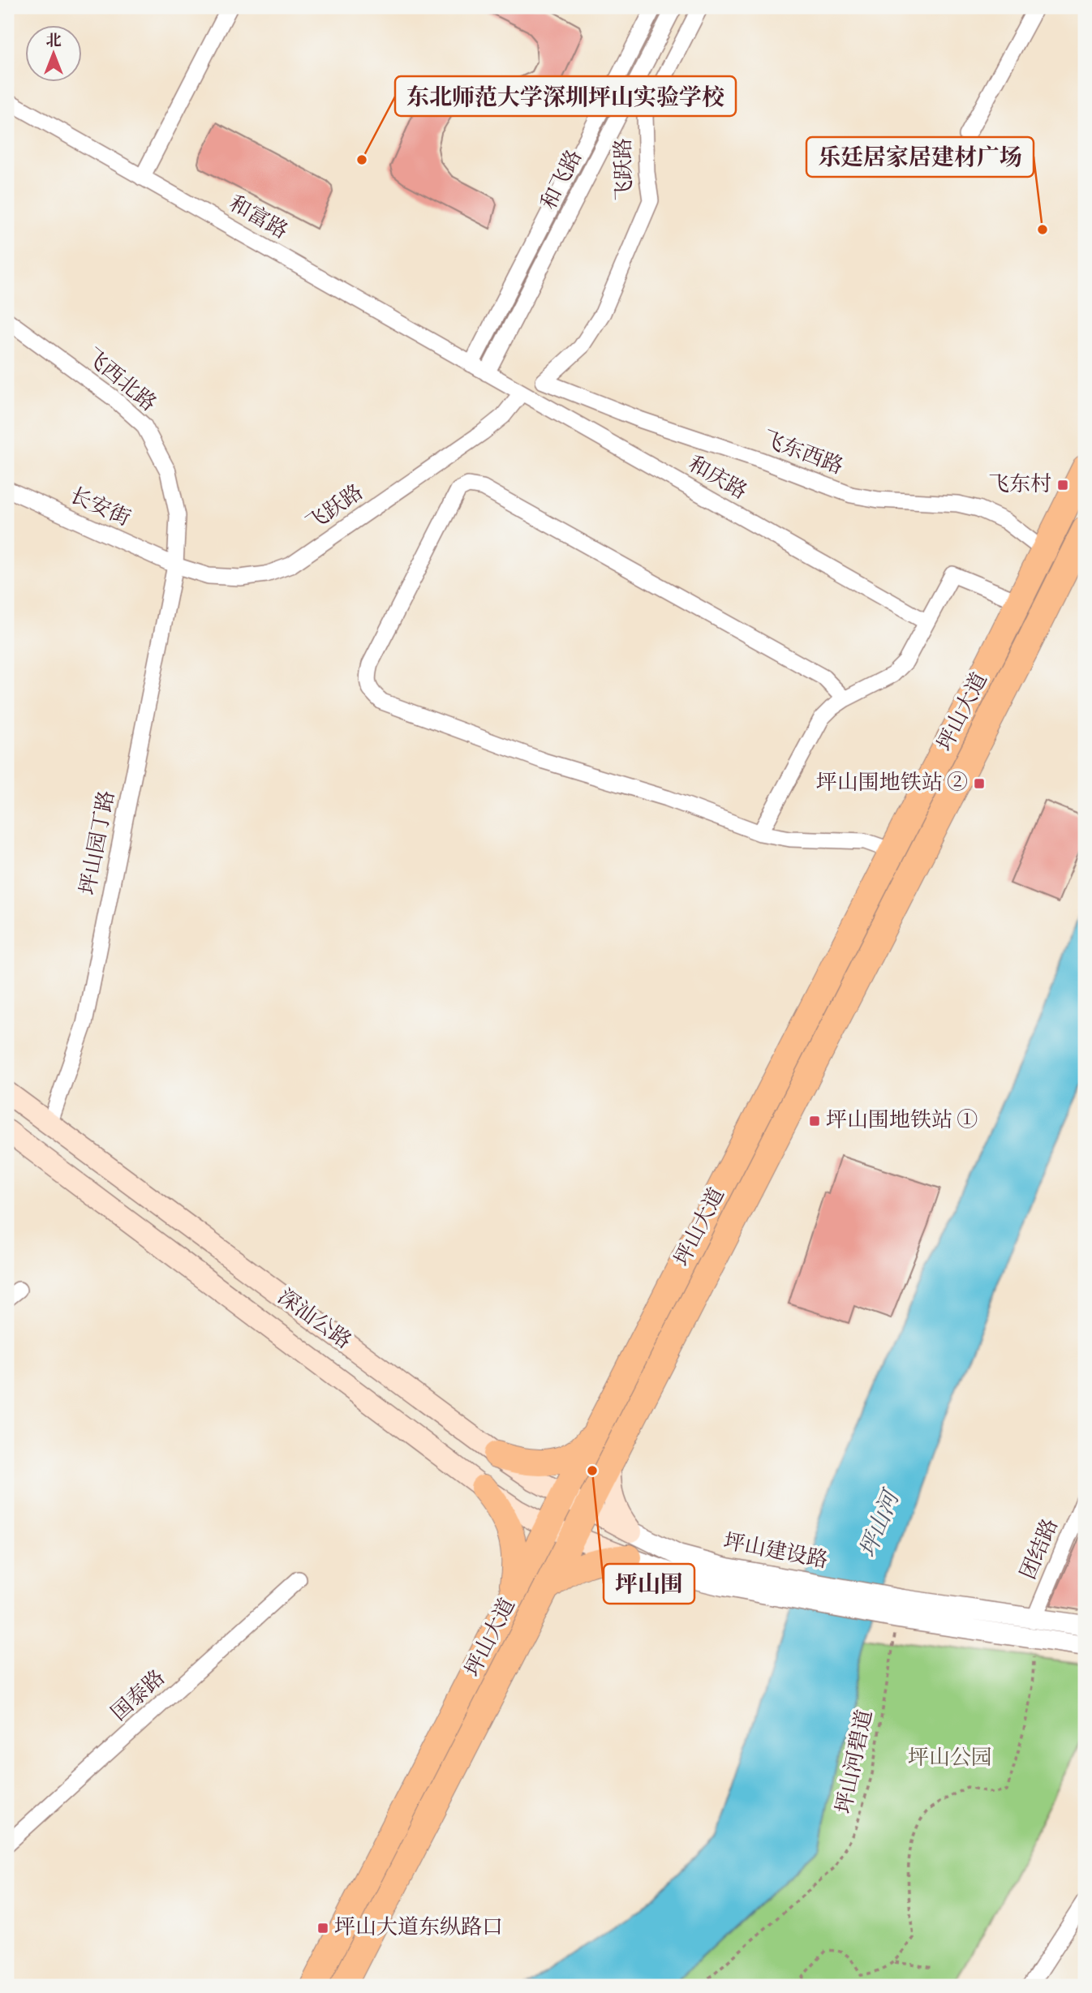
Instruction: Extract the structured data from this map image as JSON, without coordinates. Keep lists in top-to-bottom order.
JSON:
{
  "streets": {
    "highway": ["坪山大道"],
    "main road": ["深汕公路"],
    "street": [
      "飞跃路",
      "和飞路",
      "和富路",
      "飞西北路",
      "飞东西路",
      "和庆路",
      "长安街",
      "坪山园丁路",
      "团结路",
      "坪山建设路",
      "国泰路"
    ],
    "path": ["坪山河碧道"]
  },
  "crossings": [
    ["飞跃路", "飞西北路"],
    ["飞跃路", "飞东西路"],
    ["飞跃路", "和庆路"],
    ["飞跃路", "长安街"],
    ["飞跃路", "坪山园丁路"],
    ["和飞路", "和富路"],
    ["和飞路", "和庆路"],
    ["和富路", "和庆路"],
    ["飞西北路", "长安街"],
    ["飞西北路", "坪山园丁路"],
    ["飞东西路", "坪山大道"],
    ["长安街", "坪山园丁路"],
    ["坪山大道", "深汕公路"],
    ["坪山园丁路", "深汕公路"],
    ["深汕公路", "坪山建设路"],
    ["团结路", "坪山建设路"],
    ["坪山建设路", "坪山河碧道"]
  ],
  "water": ["坪山河"],
  "parks": ["坪山公园"],
  "places": {
    "other": ["东北师范大学深圳坪山实验学校", "乐廷居家居建材广场", "坪山围"],
    "transit": [
      "飞东村",
      "坪山围地铁站 ②",
      "坪山围地铁站 ①",
      "坪山大道东纵路口"
    ]
  },
  "north": "top"
}
